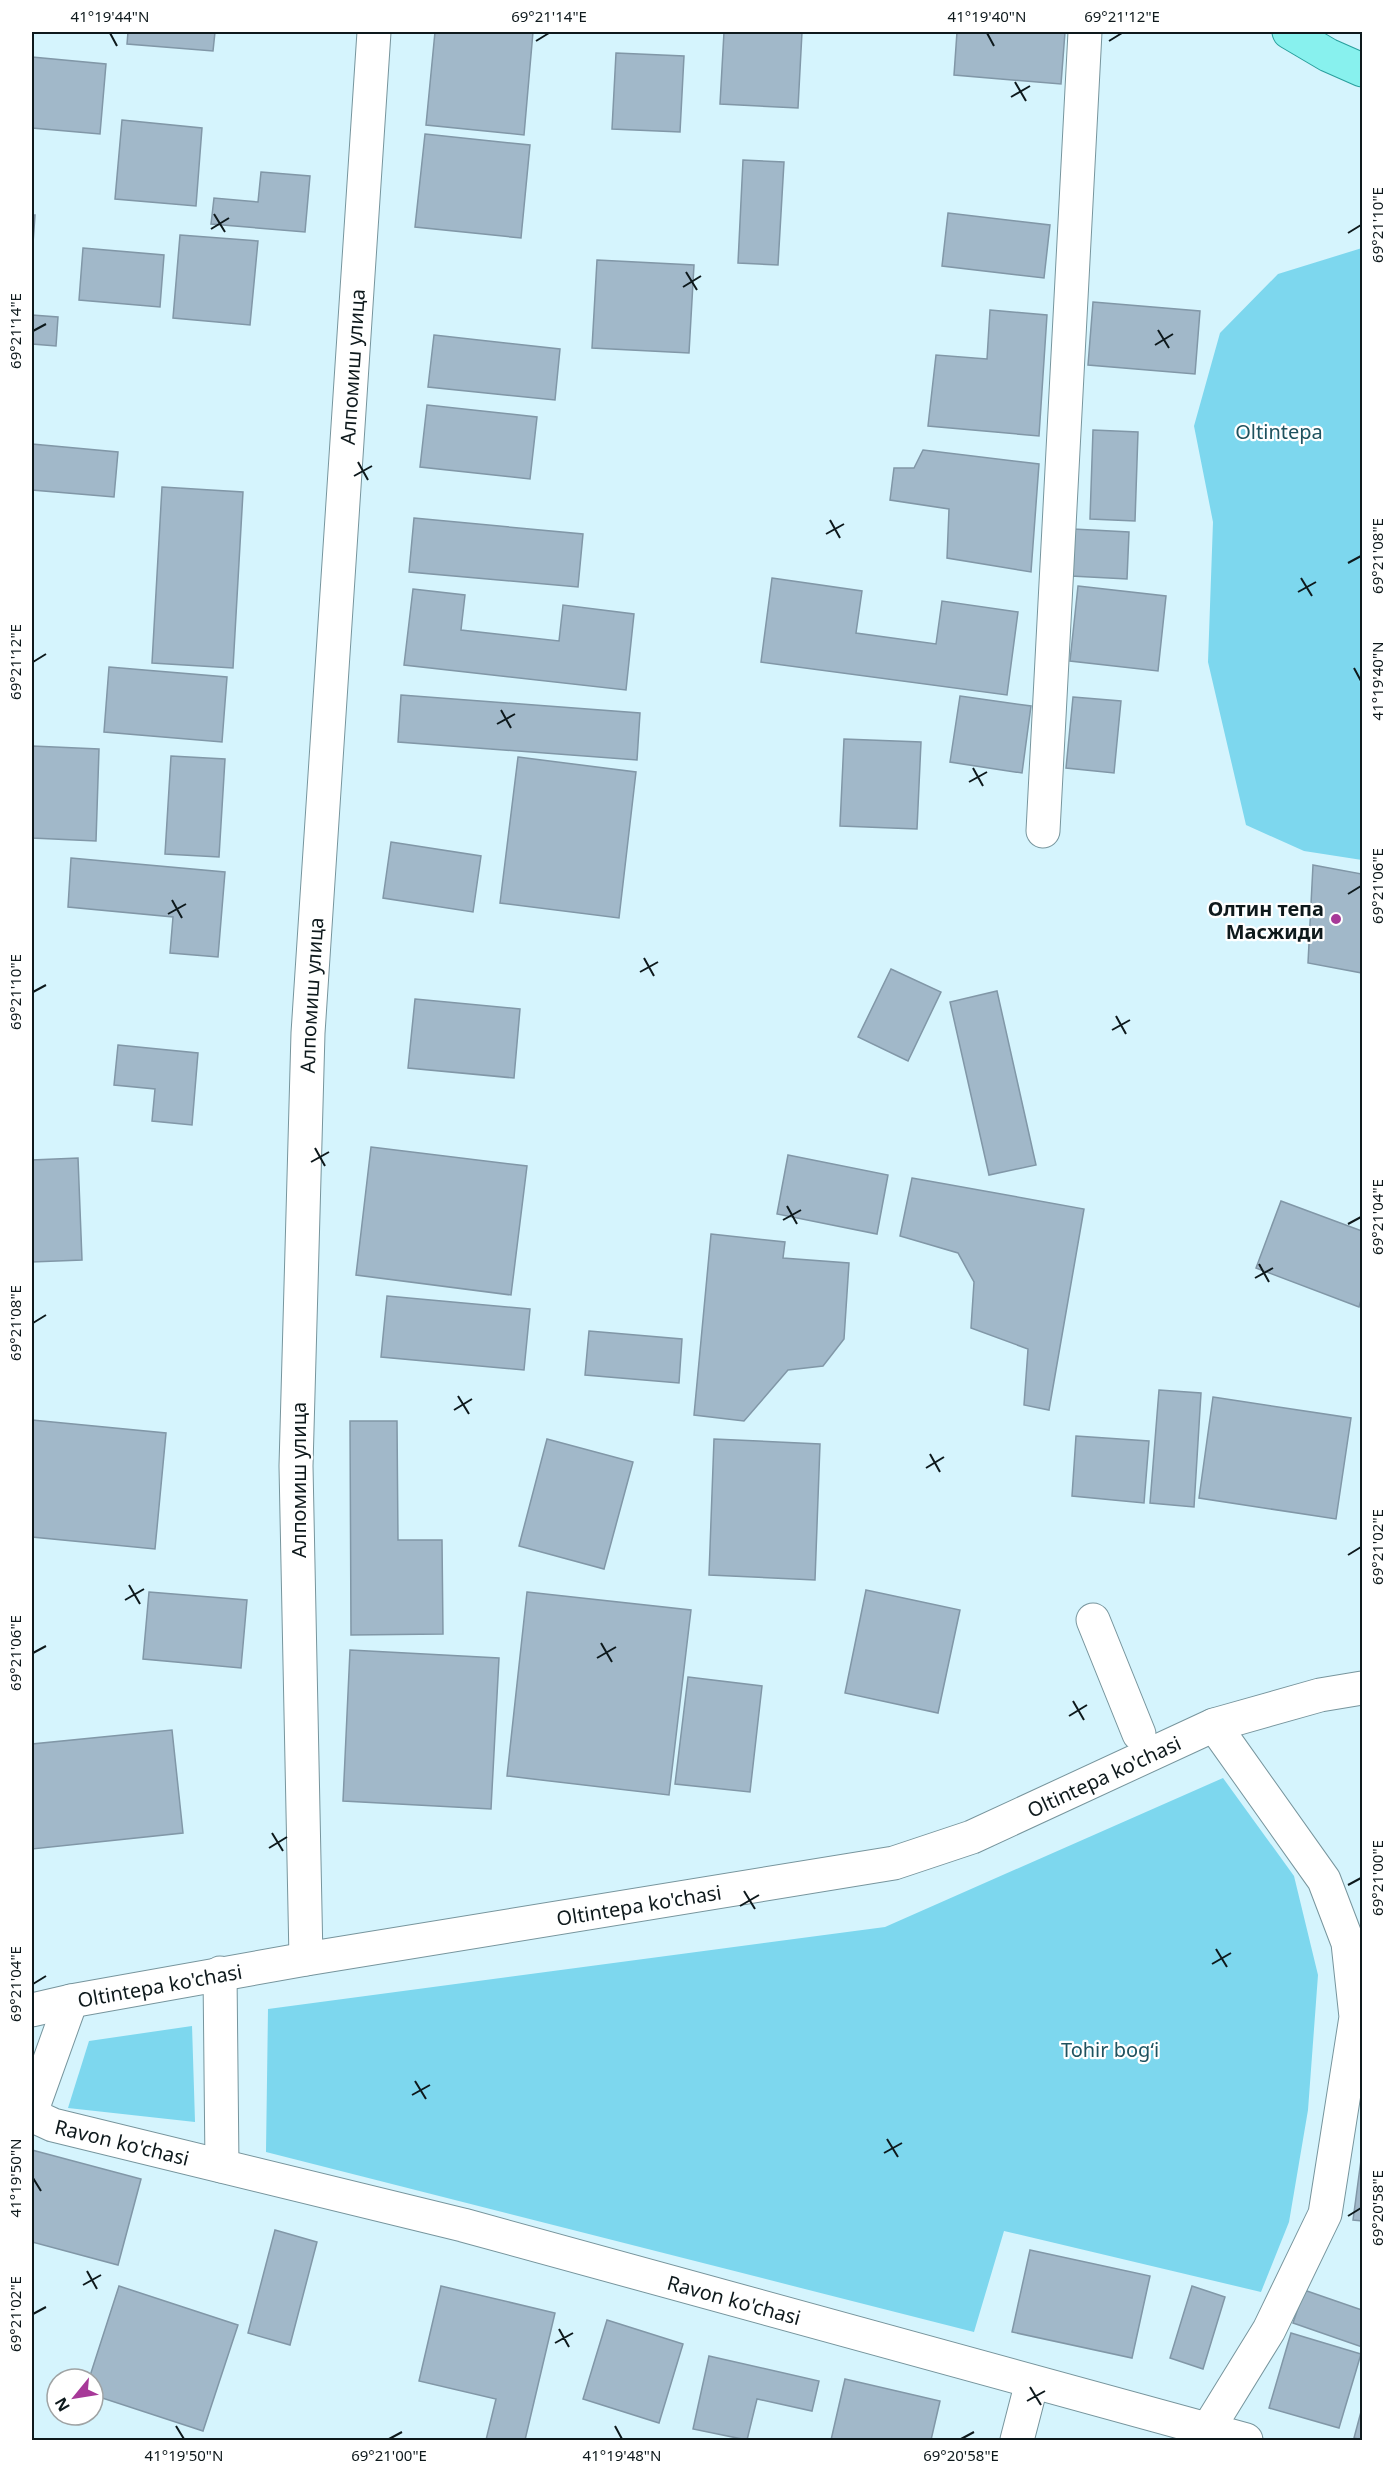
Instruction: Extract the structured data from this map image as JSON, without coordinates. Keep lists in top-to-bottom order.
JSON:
{
  "streets": {
    "street": ["Алпомиш улица", "Oltintepa ko'chasi", "Ravon ko'chasi"]
  },
  "crossings": [
    ["Алпомиш улица", "Oltintepa ko'chasi"],
    ["Oltintepa ko'chasi", "Ravon ko'chasi"]
  ],
  "parks": ["Oltintepa", "Tohir bog‘i"],
  "places": ["Олтин тепа Масжиди"],
  "north": "bottom left",
  "coordinates": [
    "41°19'44\"N",
    "69°21'14\"E",
    "41°19'40\"N",
    "69°21'12\"E",
    "69°21'10\"E",
    "69°21'08\"E",
    "69°21'06\"E",
    "69°21'04\"E",
    "69°21'02\"E",
    "69°21'00\"E",
    "41°19'50\"N",
    "69°20'58\"E",
    "41°19'48\"N"
  ]
}
